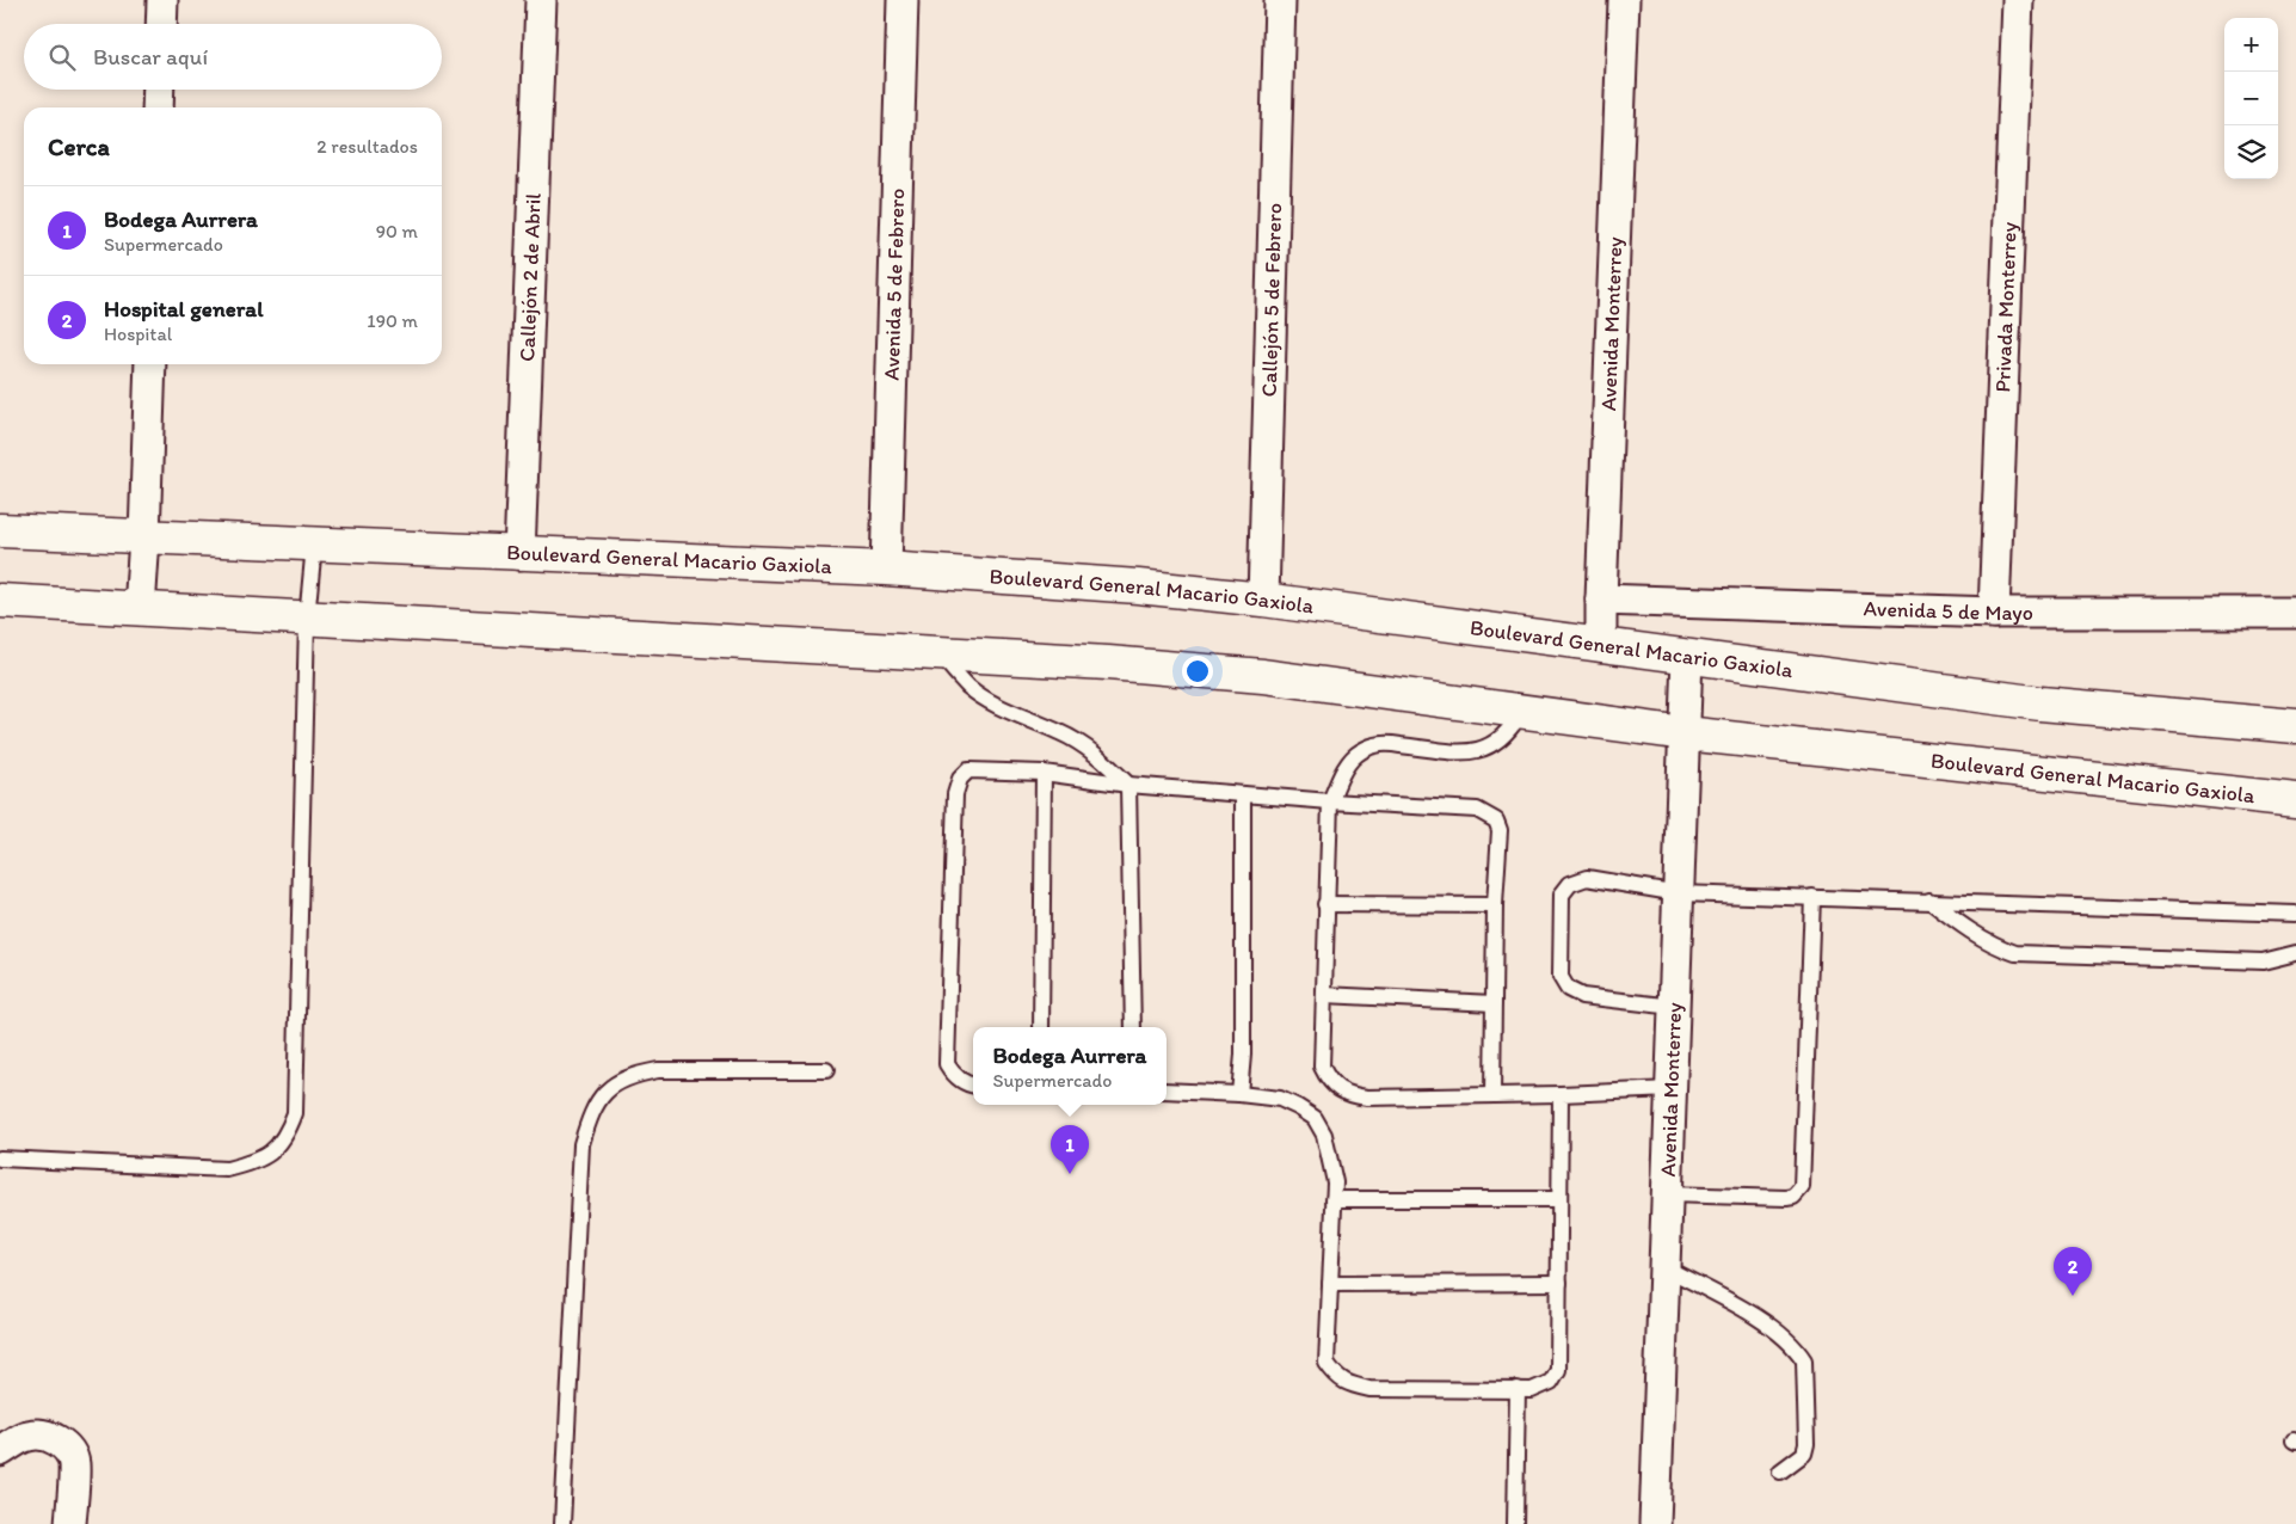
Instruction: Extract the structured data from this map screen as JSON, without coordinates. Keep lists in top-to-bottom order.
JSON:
{
  "streets": {
    "main road": ["Boulevard General Macario Gaxiola"],
    "street": [
      "Callejón 2 de Abril",
      "Avenida 5 de Febrero",
      "Callejón 5 de Febrero",
      "Privada Monterrey",
      "Avenida Monterrey",
      "Avenida 5 de Mayo"
    ]
  },
  "crossings": [
    ["Callejón 2 de Abril", "Boulevard General Macario Gaxiola"],
    ["Avenida 5 de Febrero", "Boulevard General Macario Gaxiola"],
    ["Callejón 5 de Febrero", "Boulevard General Macario Gaxiola"],
    ["Privada Monterrey", "Avenida 5 de Mayo"],
    ["Avenida Monterrey", "Boulevard General Macario Gaxiola"],
    ["Avenida Monterrey", "Avenida 5 de Mayo"]
  ],
  "page": {
    "map_buttons": ["+", "−"],
    "search": "Buscar aquí",
    "heading": ["Cerca", "2 resultados"],
    "list": [
      {
        "mark": "1",
        "name": "Bodega Aurrera",
        "note": "Supermercado",
        "value": "90 m"
      },
      {
        "mark": "2",
        "name": "Hospital general",
        "note": "Hospital",
        "value": "190 m"
      }
    ],
    "popup": ["Bodega Aurrera", "Supermercado"],
    "pins": ["1", "2"]
  }
}
